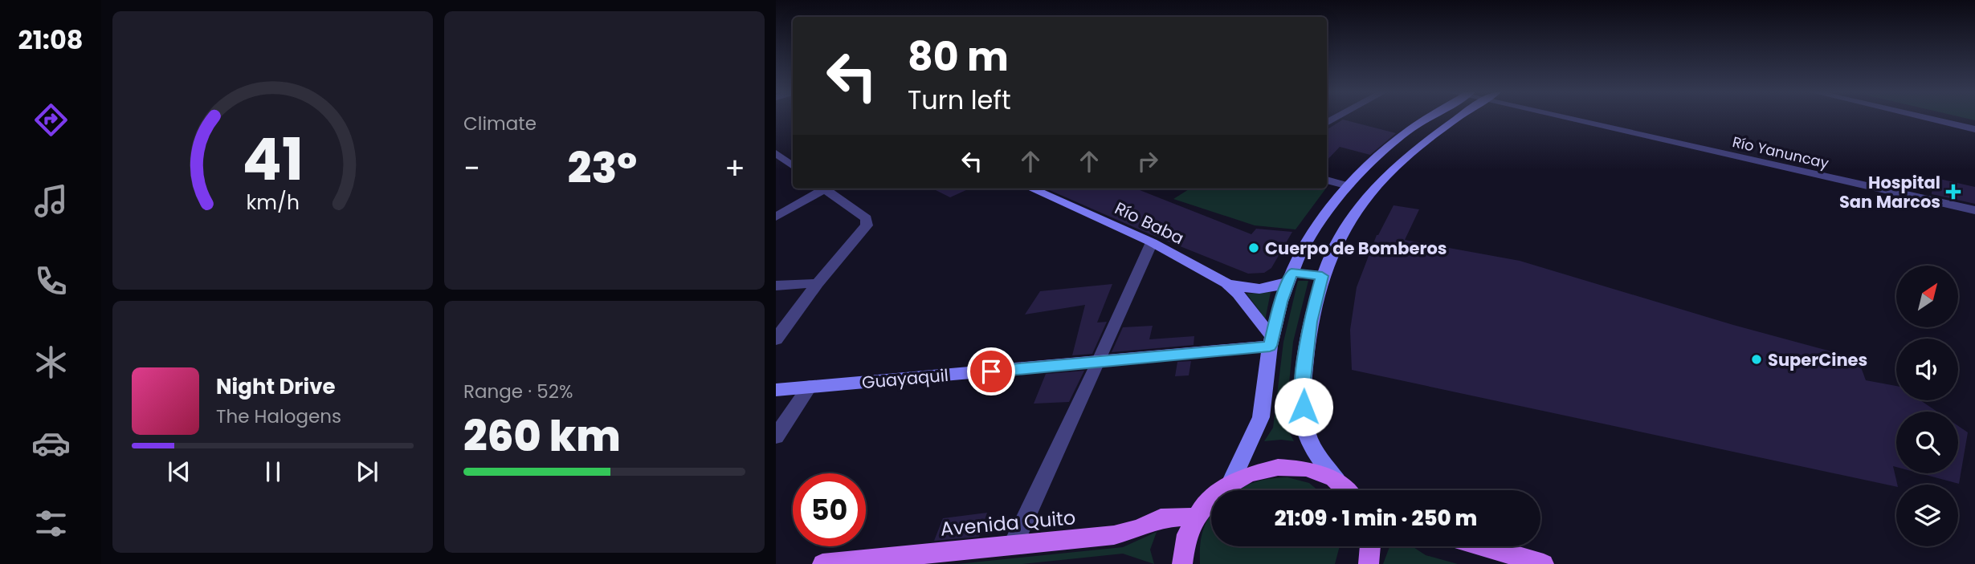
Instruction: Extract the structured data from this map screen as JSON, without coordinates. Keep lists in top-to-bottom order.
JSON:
{
  "streets": {
    "main road": ["Río Baba", "Guayaquil", "Avenida Quito"],
    "street": ["Río Yanuncay"]
  },
  "crossings": [
    ["Río Baba", "Guayaquil"]
  ],
  "places": {
    "health": ["Hospital San Marcos"],
    "other": ["Cuerpo de Bomberos", "SuperCines"]
  },
  "north": "top right",
  "page": {
    "tabs": "21:08",
    "tile": [
      "Climate",
      ["Range · 52%", "260 km"]
    ],
    "turn": ["80 m", "Turn left"],
    "heat": ["−", "23°", "+"],
    "song": ["Night Drive", "The Halogens"],
    "limit": "50",
    "trip": "21:09 · 1 min · 250 m",
    "gauge": ["41", "km/h"]
  }
}
